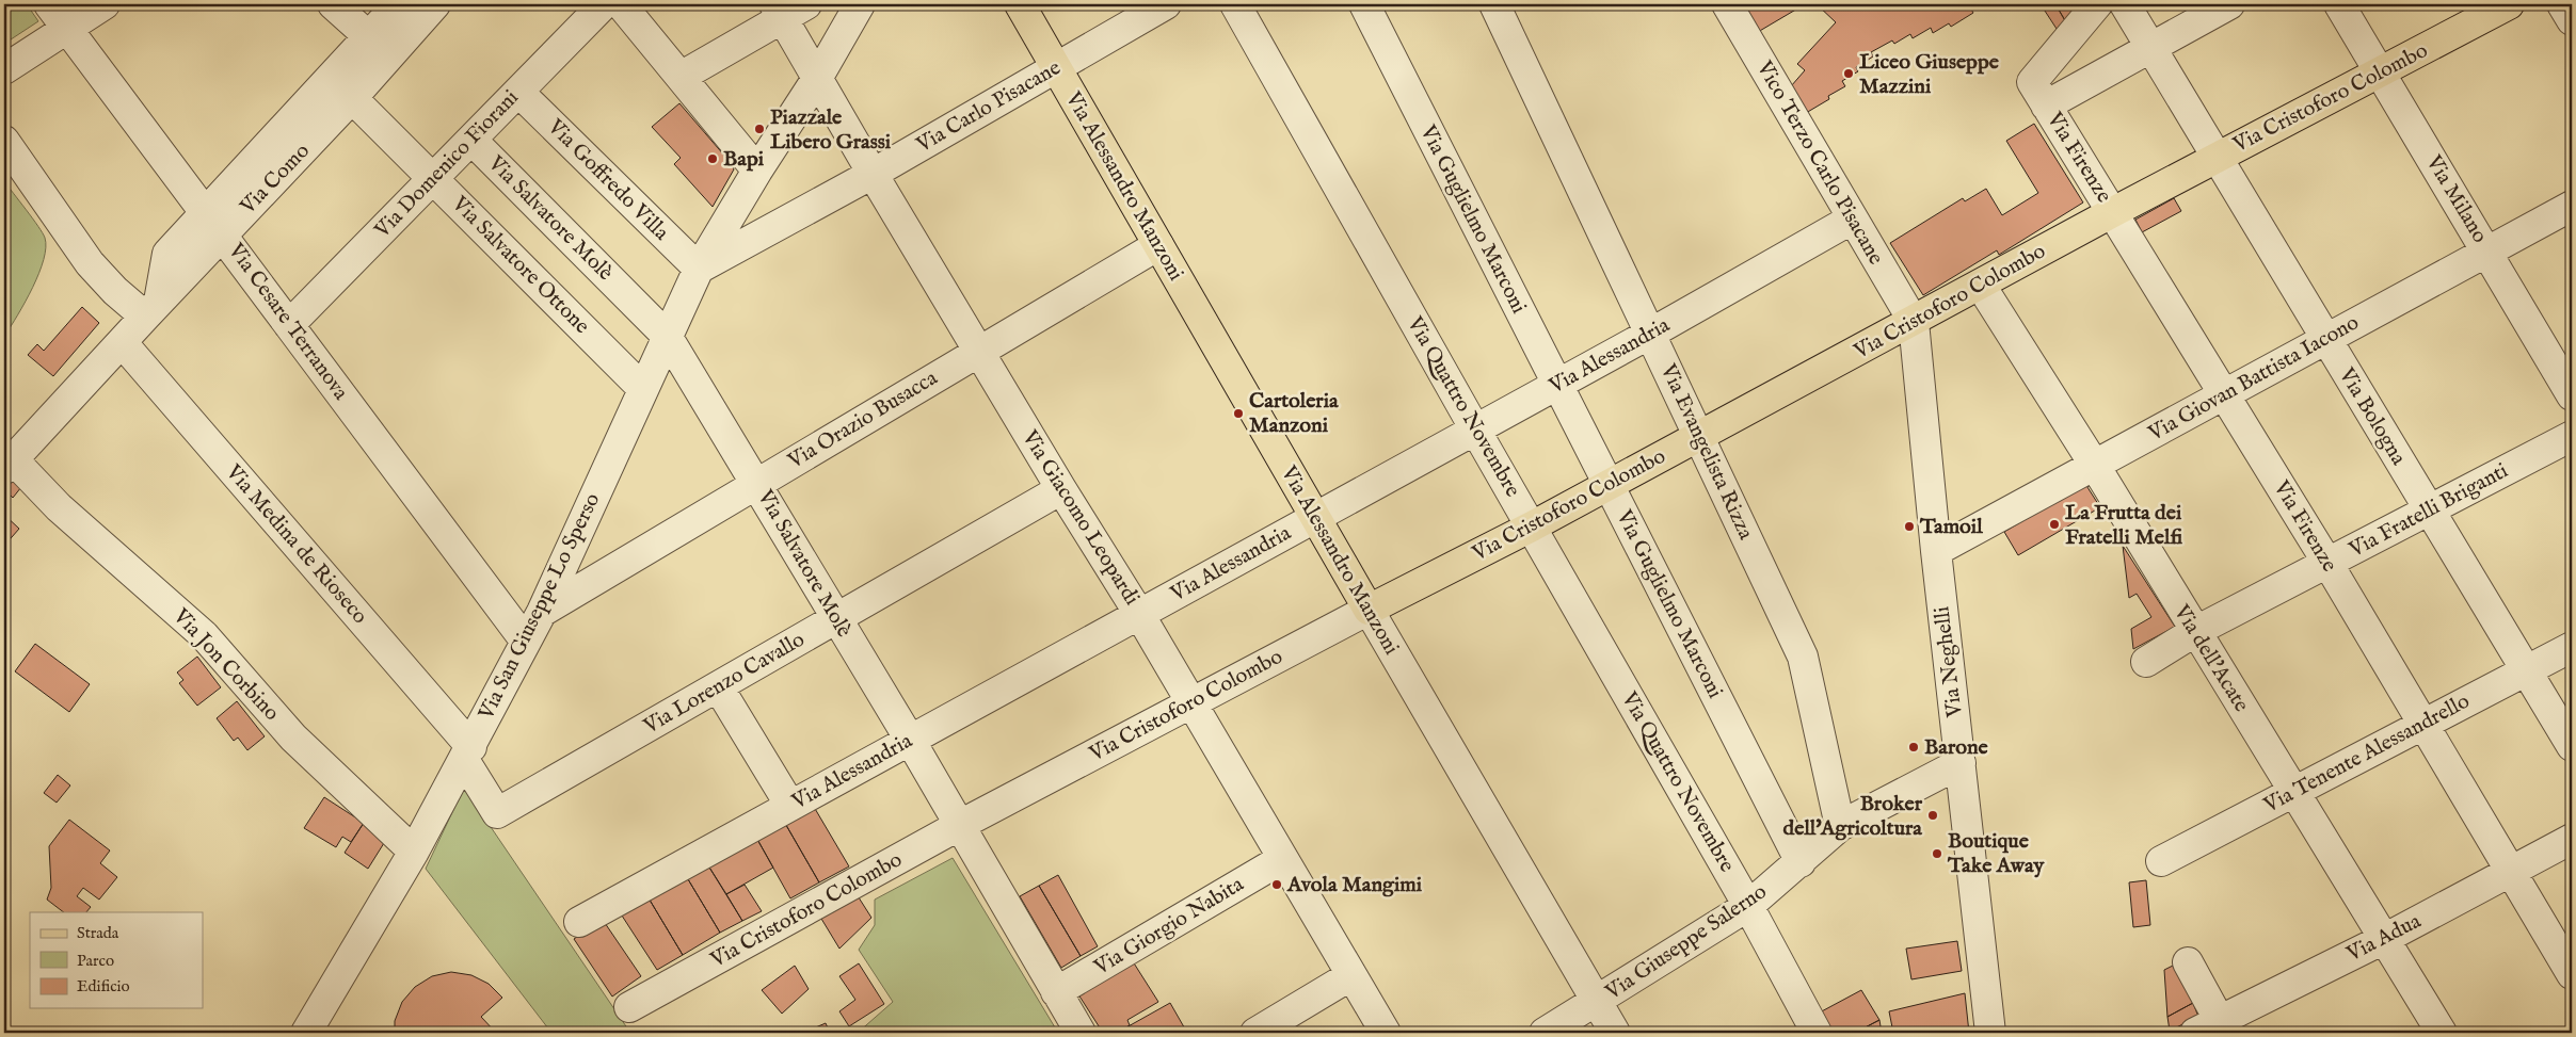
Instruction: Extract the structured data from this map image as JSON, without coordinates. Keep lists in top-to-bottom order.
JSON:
{
  "streets": {
    "main road": ["Via Cristoforo Colombo", "Via Alessandro Manzoni"],
    "street": [
      "Via Carlo Pisacane",
      "Via Firenze",
      "Vico Terzo Carlo Pisacane",
      "Via Domenico Fiorani",
      "Via Como",
      "Via Goffredo Villa",
      "Via Milano",
      "Via Salvatore Molè",
      "Via Guglielmo Marconi",
      "Via Salvatore Ottone",
      "Via Cesare Terranova",
      "Via Alessandria",
      "Via Giovan Battista Iacono",
      "Via Quattro Novembre",
      "Via Bologna",
      "Via Orazio Busacca",
      "Via Evangelista Rizza",
      "Via Fratelli Briganti",
      "Via Giacomo Leopardi",
      "Via Medina de Rioseco",
      "Via San Giuseppe Lo Sperso",
      "Via dell'Acate",
      "Via Neghelli",
      "Via Jon Corbino",
      "Via Lorenzo Cavallo",
      "Via Tenente Alessandrello",
      "Via Giorgio Nabita",
      "Via Adua",
      "Via Giuseppe Salerno"
    ]
  },
  "crossings": [
    ["Via Cristoforo Colombo", "Via Firenze"],
    ["Via Cristoforo Colombo", "Vico Terzo Carlo Pisacane"],
    ["Via Cristoforo Colombo", "Via Alessandro Manzoni"],
    ["Via Cristoforo Colombo", "Via Milano"],
    ["Via Cristoforo Colombo", "Via Salvatore Molè"],
    ["Via Cristoforo Colombo", "Via Guglielmo Marconi"],
    ["Via Cristoforo Colombo", "Via Quattro Novembre"],
    ["Via Cristoforo Colombo", "Via Bologna"],
    ["Via Cristoforo Colombo", "Via Evangelista Rizza"],
    ["Via Cristoforo Colombo", "Via Giacomo Leopardi"],
    ["Via Cristoforo Colombo", "Via dell'Acate"],
    ["Via Cristoforo Colombo", "Via Neghelli"],
    ["Via Carlo Pisacane", "Via Goffredo Villa"],
    ["Via Carlo Pisacane", "Via Alessandro Manzoni"],
    ["Via Carlo Pisacane", "Via Giacomo Leopardi"],
    ["Via Carlo Pisacane", "Via San Giuseppe Lo Sperso"],
    ["Via Firenze", "Via Giovan Battista Iacono"],
    ["Via Firenze", "Via Fratelli Briganti"],
    ["Via Firenze", "Via Tenente Alessandrello"],
    ["Via Firenze", "Via Adua"],
    ["Vico Terzo Carlo Pisacane", "Via Alessandria"],
    ["Vico Terzo Carlo Pisacane", "Via Neghelli"],
    ["Via Domenico Fiorani", "Via Goffredo Villa"],
    ["Via Domenico Fiorani", "Via Salvatore Molè"],
    ["Via Domenico Fiorani", "Via Salvatore Ottone"],
    ["Via Domenico Fiorani", "Via Cesare Terranova"],
    ["Via Como", "Via Salvatore Ottone"],
    ["Via Como", "Via Cesare Terranova"],
    ["Via Goffredo Villa", "Via San Giuseppe Lo Sperso"],
    ["Via Alessandro Manzoni", "Via Alessandria"],
    ["Via Alessandro Manzoni", "Via Orazio Busacca"],
    ["Via Alessandro Manzoni", "Via Giuseppe Salerno"],
    ["Via Milano", "Via Giovan Battista Iacono"],
    ["Via Salvatore Molè", "Via Alessandria"],
    ["Via Salvatore Molè", "Via Orazio Busacca"],
    ["Via Salvatore Molè", "Via San Giuseppe Lo Sperso"],
    ["Via Salvatore Molè", "Via Lorenzo Cavallo"],
    ["Via Salvatore Molè", "Via Giorgio Nabita"],
    ["Via Guglielmo Marconi", "Via Alessandria"],
    ["Via Guglielmo Marconi", "Via Giuseppe Salerno"],
    ["Via Salvatore Ottone", "Via San Giuseppe Lo Sperso"],
    ["Via Cesare Terranova", "Via San Giuseppe Lo Sperso"],
    ["Via Alessandria", "Via Quattro Novembre"],
    ["Via Alessandria", "Via Evangelista Rizza"],
    ["Via Alessandria", "Via Giacomo Leopardi"],
    ["Via Giovan Battista Iacono", "Via Bologna"],
    ["Via Giovan Battista Iacono", "Via dell'Acate"],
    ["Via Giovan Battista Iacono", "Via Neghelli"],
    ["Via Quattro Novembre", "Via Giuseppe Salerno"],
    ["Via Bologna", "Via Fratelli Briganti"],
    ["Via Bologna", "Via Tenente Alessandrello"],
    ["Via Orazio Busacca", "Via Giacomo Leopardi"],
    ["Via Orazio Busacca", "Via San Giuseppe Lo Sperso"],
    ["Via Evangelista Rizza", "Via Giuseppe Salerno"],
    ["Via Fratelli Briganti", "Via dell'Acate"],
    ["Via Giacomo Leopardi", "Via San Giuseppe Lo Sperso"],
    ["Via Giacomo Leopardi", "Via Lorenzo Cavallo"],
    ["Via Giacomo Leopardi", "Via Giorgio Nabita"],
    ["Via Medina de Rioseco", "Via San Giuseppe Lo Sperso"],
    ["Via Medina de Rioseco", "Via Lorenzo Cavallo"],
    ["Via San Giuseppe Lo Sperso", "Via Jon Corbino"],
    ["Via San Giuseppe Lo Sperso", "Via Lorenzo Cavallo"],
    ["Via dell'Acate", "Via Tenente Alessandrello"],
    ["Via dell'Acate", "Via Adua"],
    ["Via Neghelli", "Via Giuseppe Salerno"]
  ],
  "places": [
    "Liceo Giuseppe Mazzini",
    "Piazzale Libero Grassi",
    "Bapi",
    "Cartoleria Manzoni",
    "La Frutta dei Fratelli Melfi",
    "Tamoil",
    "Barone",
    "Broker dell'Agricoltura",
    "Boutique Take Away",
    "Avola Mangimi"
  ],
  "legend": ["Strada", "Parco", "Edificio"]
}
